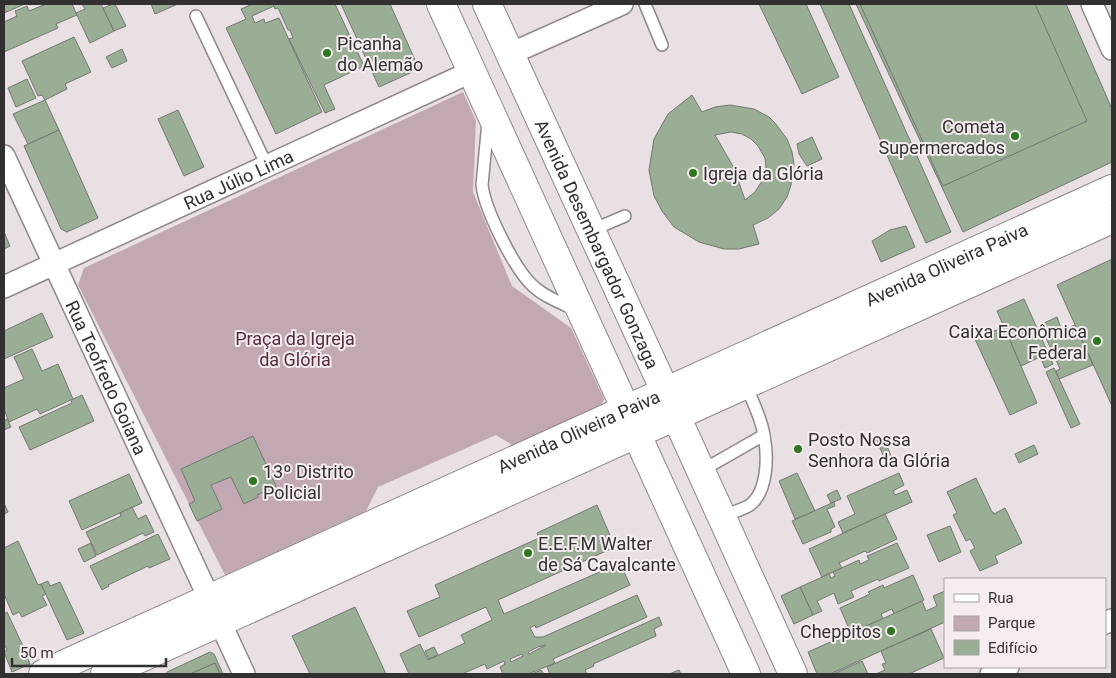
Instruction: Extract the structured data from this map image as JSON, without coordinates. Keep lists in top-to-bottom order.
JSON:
{
  "streets": {
    "main road": ["Avenida Desembargador Gonzaga", "Avenida Oliveira Paiva"],
    "street": ["Rua Júlio Lima", "Rua Teofredo Goiana"]
  },
  "crossings": [
    ["Rua Júlio Lima", "Rua Teofredo Goiana"],
    ["Avenida Desembargador Gonzaga", "Avenida Oliveira Paiva"],
    ["Avenida Oliveira Paiva", "Rua Teofredo Goiana"]
  ],
  "parks": ["Praça da Igreja da Glória"],
  "places": [
    "Picanha do Alemão",
    "Cometa Supermercados",
    "Igreja da Glória",
    "Caixa Econômica Federal",
    "Posto Nossa Senhora da Glória",
    "13º Distrito Policial",
    "E.E.F.M Walter de Sá Cavalcante",
    "Cheppitos"
  ],
  "legend": ["Rua", "Parque", "Edifício"],
  "scale_bar": "50 m"
}
